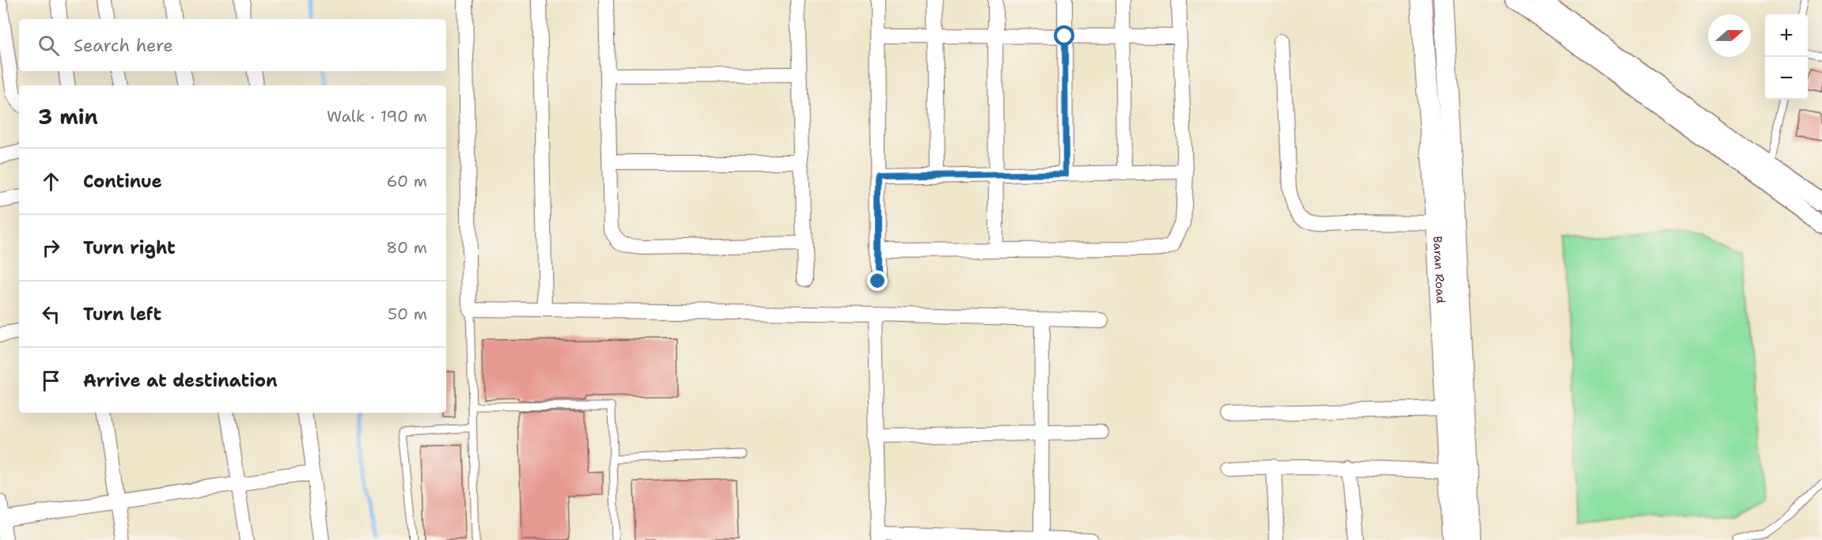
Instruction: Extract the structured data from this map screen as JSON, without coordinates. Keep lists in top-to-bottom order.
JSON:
{
  "streets": {
    "main road": ["Baran Road"]
  },
  "north": "right",
  "page": {
    "map_buttons": ["+", "−"],
    "search": "Search here",
    "heading": ["3 min", "Walk · 190 m"],
    "list": [
      ["Continue", "60 m"],
      ["Turn right", "80 m"],
      ["Turn left", "50 m"],
      "Arrive at destination"
    ]
  }
}
